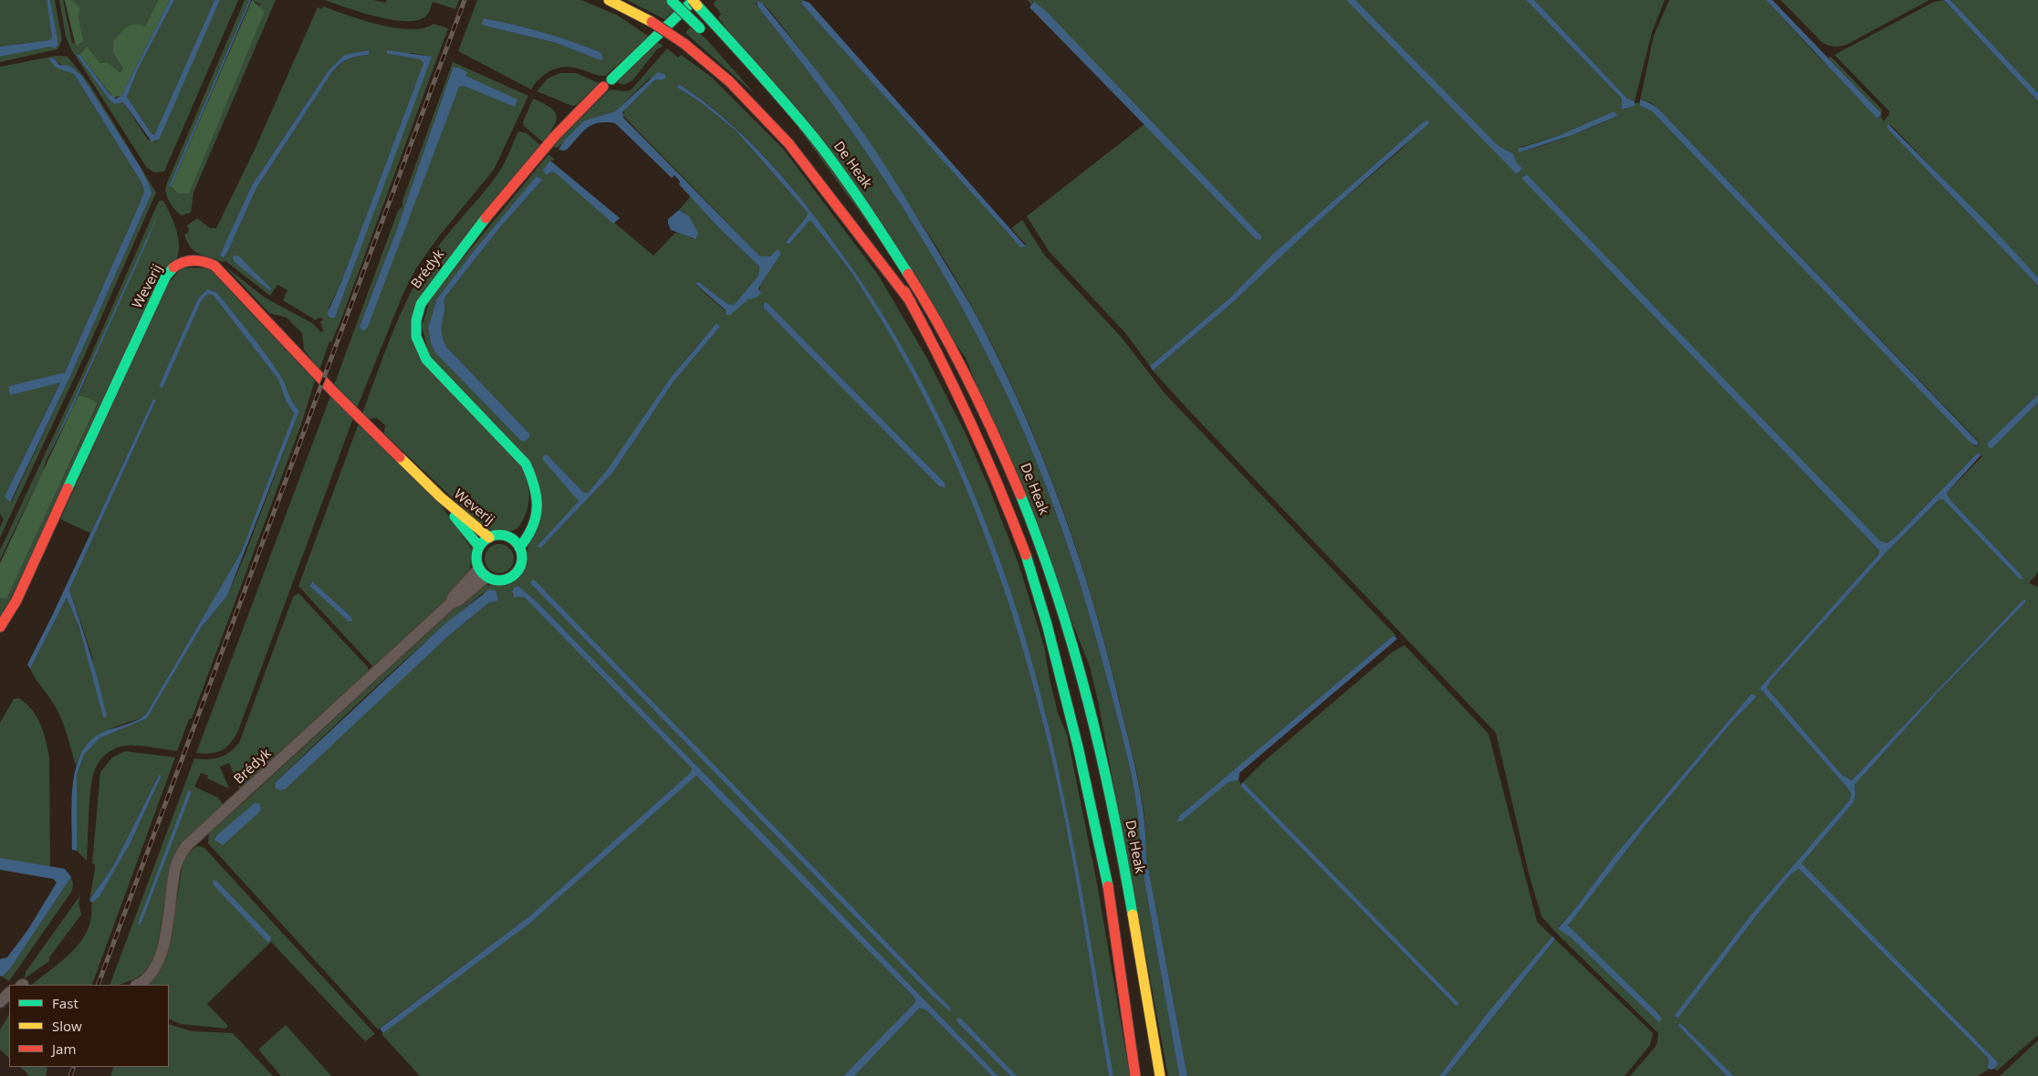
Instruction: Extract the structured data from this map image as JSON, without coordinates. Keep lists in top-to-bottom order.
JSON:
{
  "streets": {
    "main road": ["De Heak", "Brédyk", "Weverij"]
  },
  "crossings": [
    ["De Heak", "Brédyk"],
    ["Brédyk", "Weverij"]
  ],
  "legend": ["Fast", "Slow", "Jam"]
}
